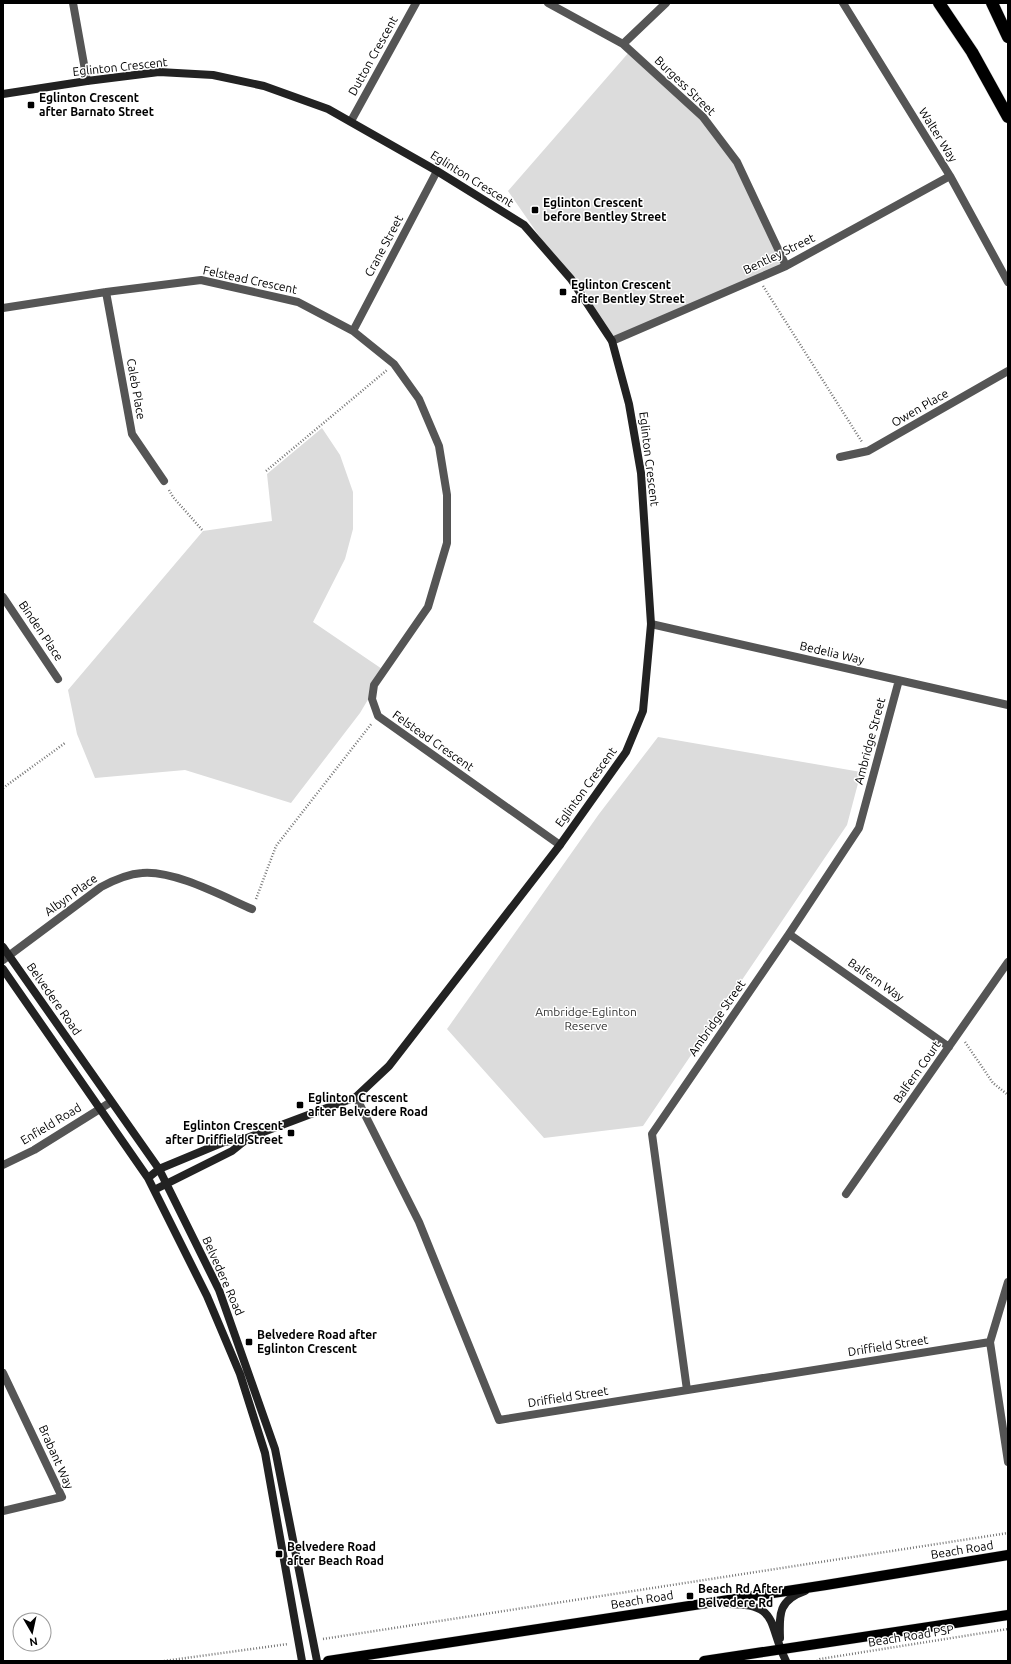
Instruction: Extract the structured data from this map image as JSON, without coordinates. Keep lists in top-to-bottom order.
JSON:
{
  "streets": {
    "main road": ["Beach Road"],
    "street": [
      "Dutton Crescent",
      "Eglinton Crescent",
      "Burgess Street",
      "Walter Way",
      "Crane Street",
      "Bentley Street",
      "Felstead Crescent",
      "Caleb Place",
      "Owen Place",
      "Binden Place",
      "Bedelia Way",
      "Ambridge Street",
      "Albyn Place",
      "Balfern Way",
      "Belvedere Road",
      "Balfern Court",
      "Enfield Road",
      "Driffield Street",
      "Brabant Way"
    ],
    "path": ["Beach Road PSP"]
  },
  "crossings": [
    ["Dutton Crescent", "Eglinton Crescent"],
    ["Eglinton Crescent", "Crane Street"],
    ["Eglinton Crescent", "Bentley Street"],
    ["Eglinton Crescent", "Felstead Crescent"],
    ["Eglinton Crescent", "Bedelia Way"],
    ["Eglinton Crescent", "Belvedere Road"],
    ["Eglinton Crescent", "Driffield Street"],
    ["Burgess Street", "Bentley Street"],
    ["Walter Way", "Bentley Street"],
    ["Crane Street", "Felstead Crescent"],
    ["Felstead Crescent", "Caleb Place"],
    ["Bedelia Way", "Ambridge Street"],
    ["Ambridge Street", "Balfern Way"],
    ["Ambridge Street", "Driffield Street"],
    ["Albyn Place", "Belvedere Road"],
    ["Balfern Way", "Balfern Court"],
    ["Belvedere Road", "Enfield Road"]
  ],
  "parks": ["Ambridge-Eglinton Reserve"],
  "places": {
    "transit": [
      "Eglinton Crescent after Barnato Street",
      "Eglinton Crescent before Bentley Street",
      "Eglinton Crescent after Bentley Street",
      "Eglinton Crescent after Belvedere Road",
      "Eglinton Crescent after Driffield Street",
      "Belvedere Road after Eglinton Crescent",
      "Belvedere Road after Beach Road",
      "Beach Rd After Belvedere Rd"
    ]
  },
  "north": "bottom"
}
